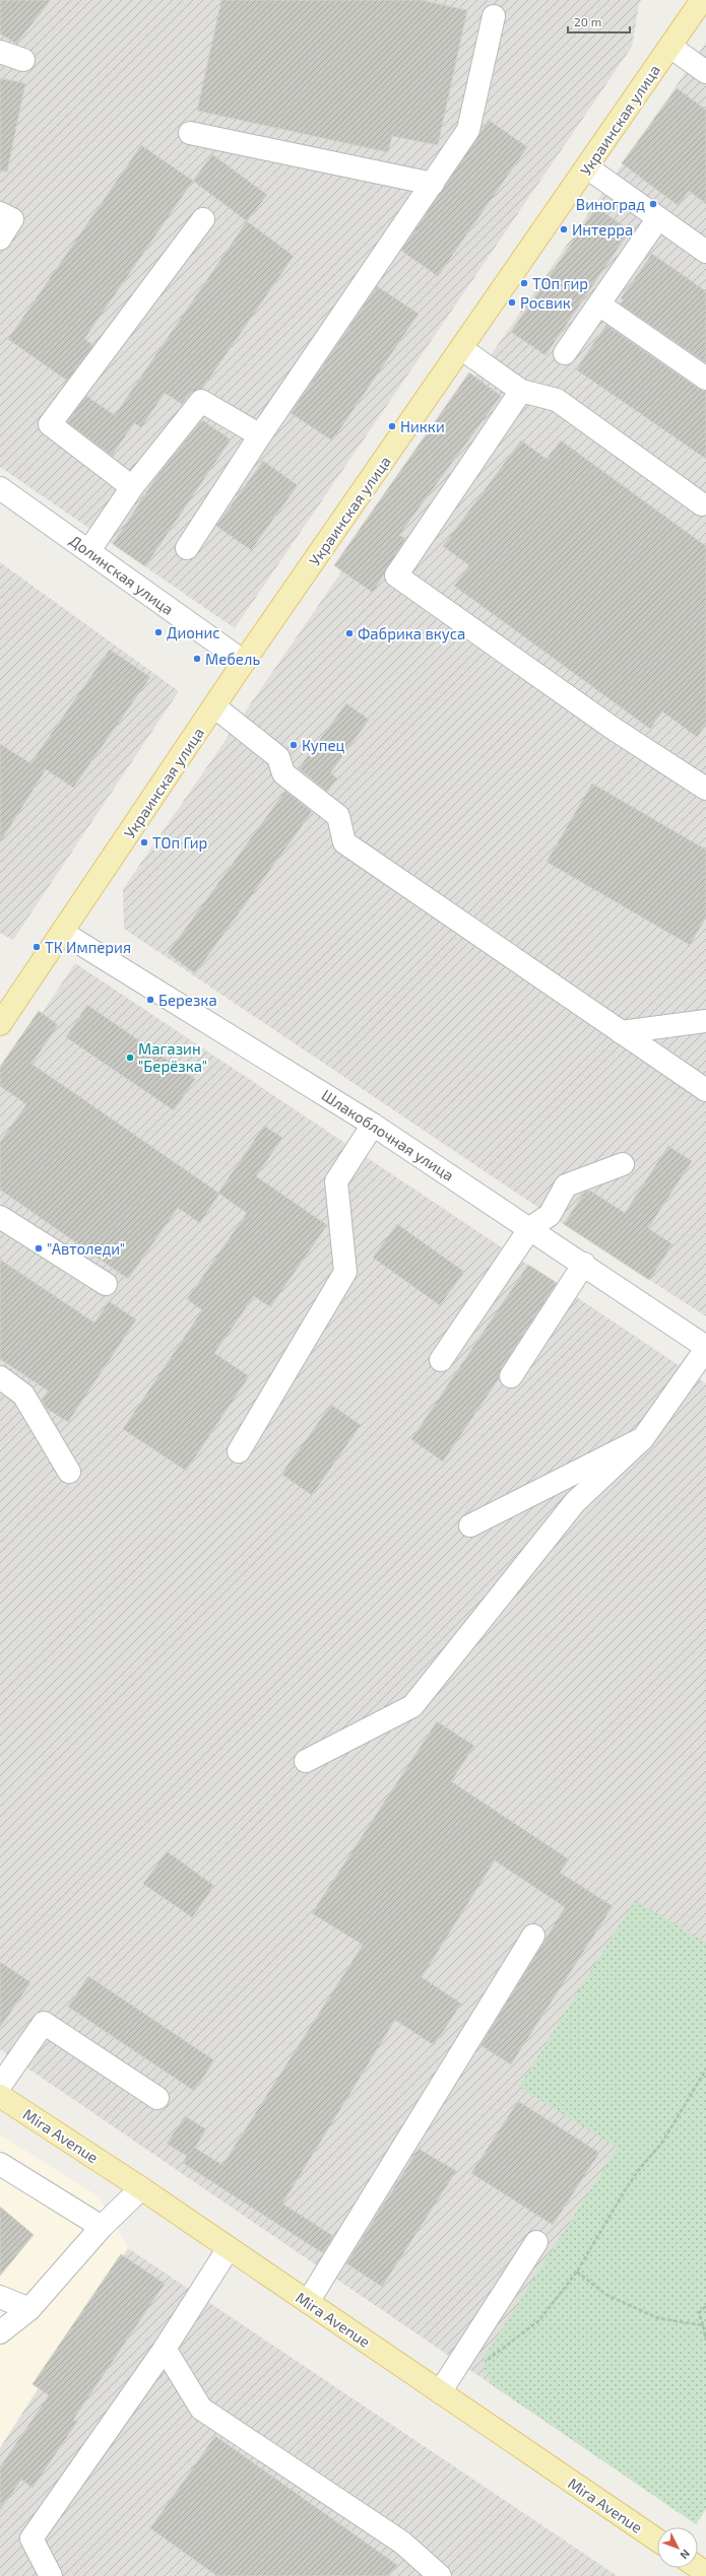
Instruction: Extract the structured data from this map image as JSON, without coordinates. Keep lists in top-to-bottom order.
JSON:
{
  "streets": {
    "main road": ["Украинская улица", "Mira Avenue"],
    "street": ["Долинская улица", "Шлакоблочная улица"]
  },
  "crossings": [
    ["Украинская улица", "Долинская улица"],
    ["Украинская улица", "Шлакоблочная улица"]
  ],
  "places": [
    "Виноград",
    "Интерра",
    "ТОп гир",
    "Росвик",
    "Никки",
    "Дионис",
    "Фабрика вкуса",
    "Мебель",
    "Купец",
    "ТОп Гир",
    "ТК Империя",
    "Березка",
    "Магазин \"Берёзка\"",
    "\"Автоледи\""
  ],
  "scale_bar": "20 m",
  "north": "bottom right"
}
